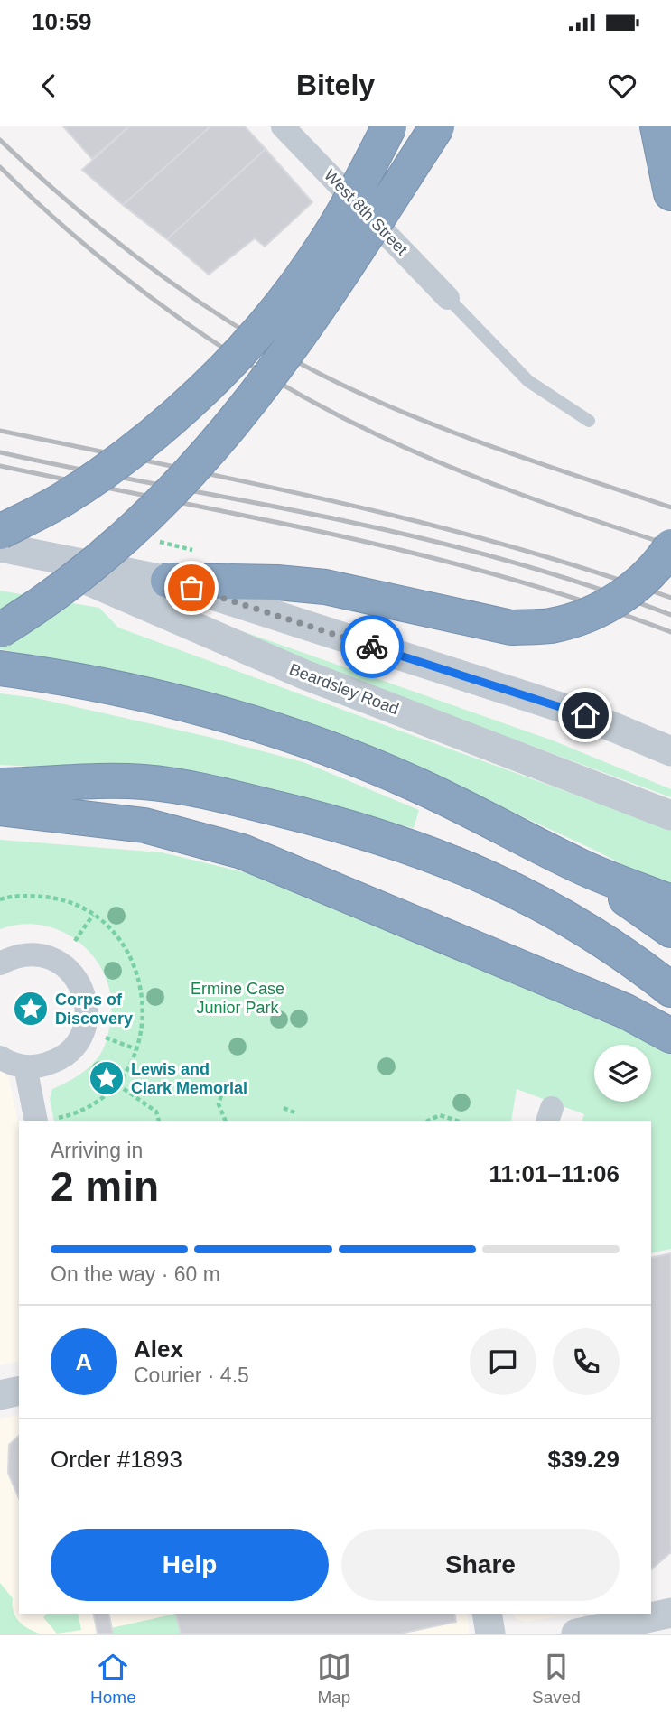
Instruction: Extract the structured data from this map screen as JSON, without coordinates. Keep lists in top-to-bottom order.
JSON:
{
  "streets": {
    "street": ["West 8th Street", "Beardsley Road"]
  },
  "parks": ["Ermine Case Junior Park"],
  "places": {
    "place": ["Corps of Discovery", "Lewis and Clark Memorial"]
  },
  "page": {
    "status": "10:59",
    "header": "Bitely",
    "heading": ["2 min", "Arriving in", "11:01–11:06"],
    "panel": [
      "Alex",
      "Courier · 4.5",
      "Order #1893",
      "$39.29"
    ],
    "bar": "On the way · 60 m",
    "round": "A",
    "buttons": ["Help", "Share"],
    "tabs": ["Home", "Map", "Saved"]
  }
}
